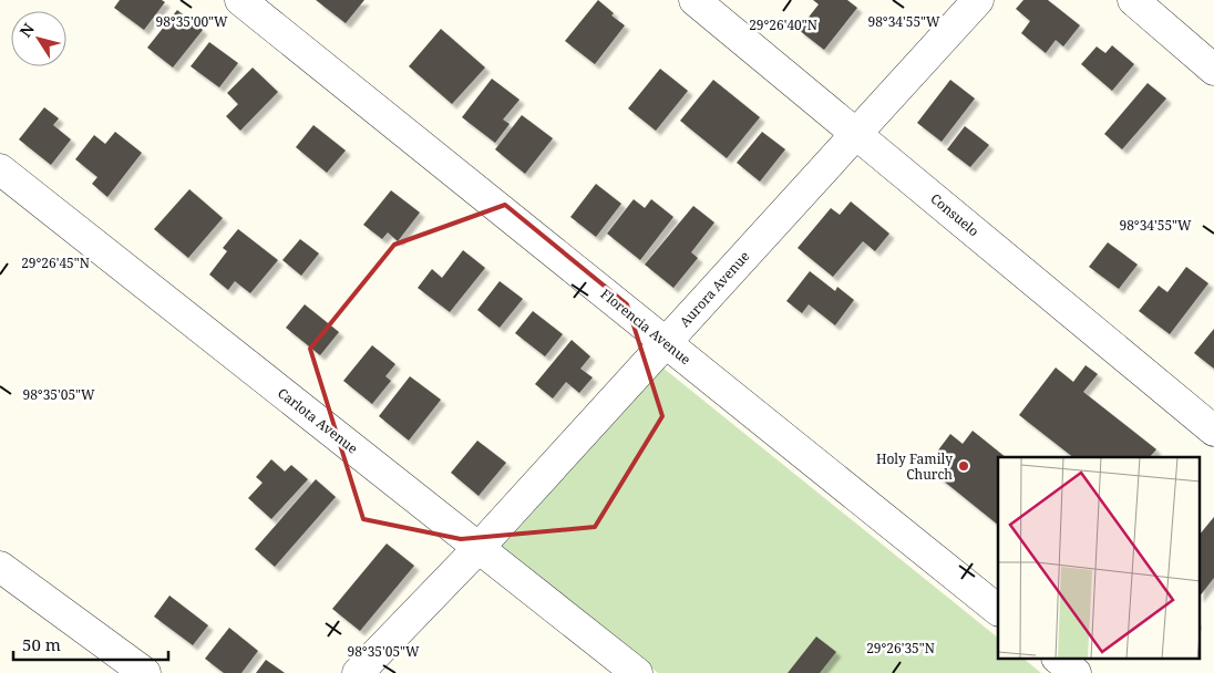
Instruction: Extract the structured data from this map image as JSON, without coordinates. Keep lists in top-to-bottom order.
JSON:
{
  "streets": {
    "street": [
      "Consuelo",
      "Aurora Avenue",
      "Florencia Avenue",
      "Carlota Avenue"
    ]
  },
  "crossings": [
    ["Consuelo", "Aurora Avenue"],
    ["Aurora Avenue", "Florencia Avenue"],
    ["Aurora Avenue", "Carlota Avenue"]
  ],
  "places": ["Holy Family Church"],
  "scale_bar": "50 m",
  "north": "top left",
  "coordinates": [
    "98°35'00\"W",
    "98°34'55\"W",
    "29°26'40\"N",
    "29°26'45\"N",
    "98°35'05\"W",
    "29°26'35\"N"
  ]
}
